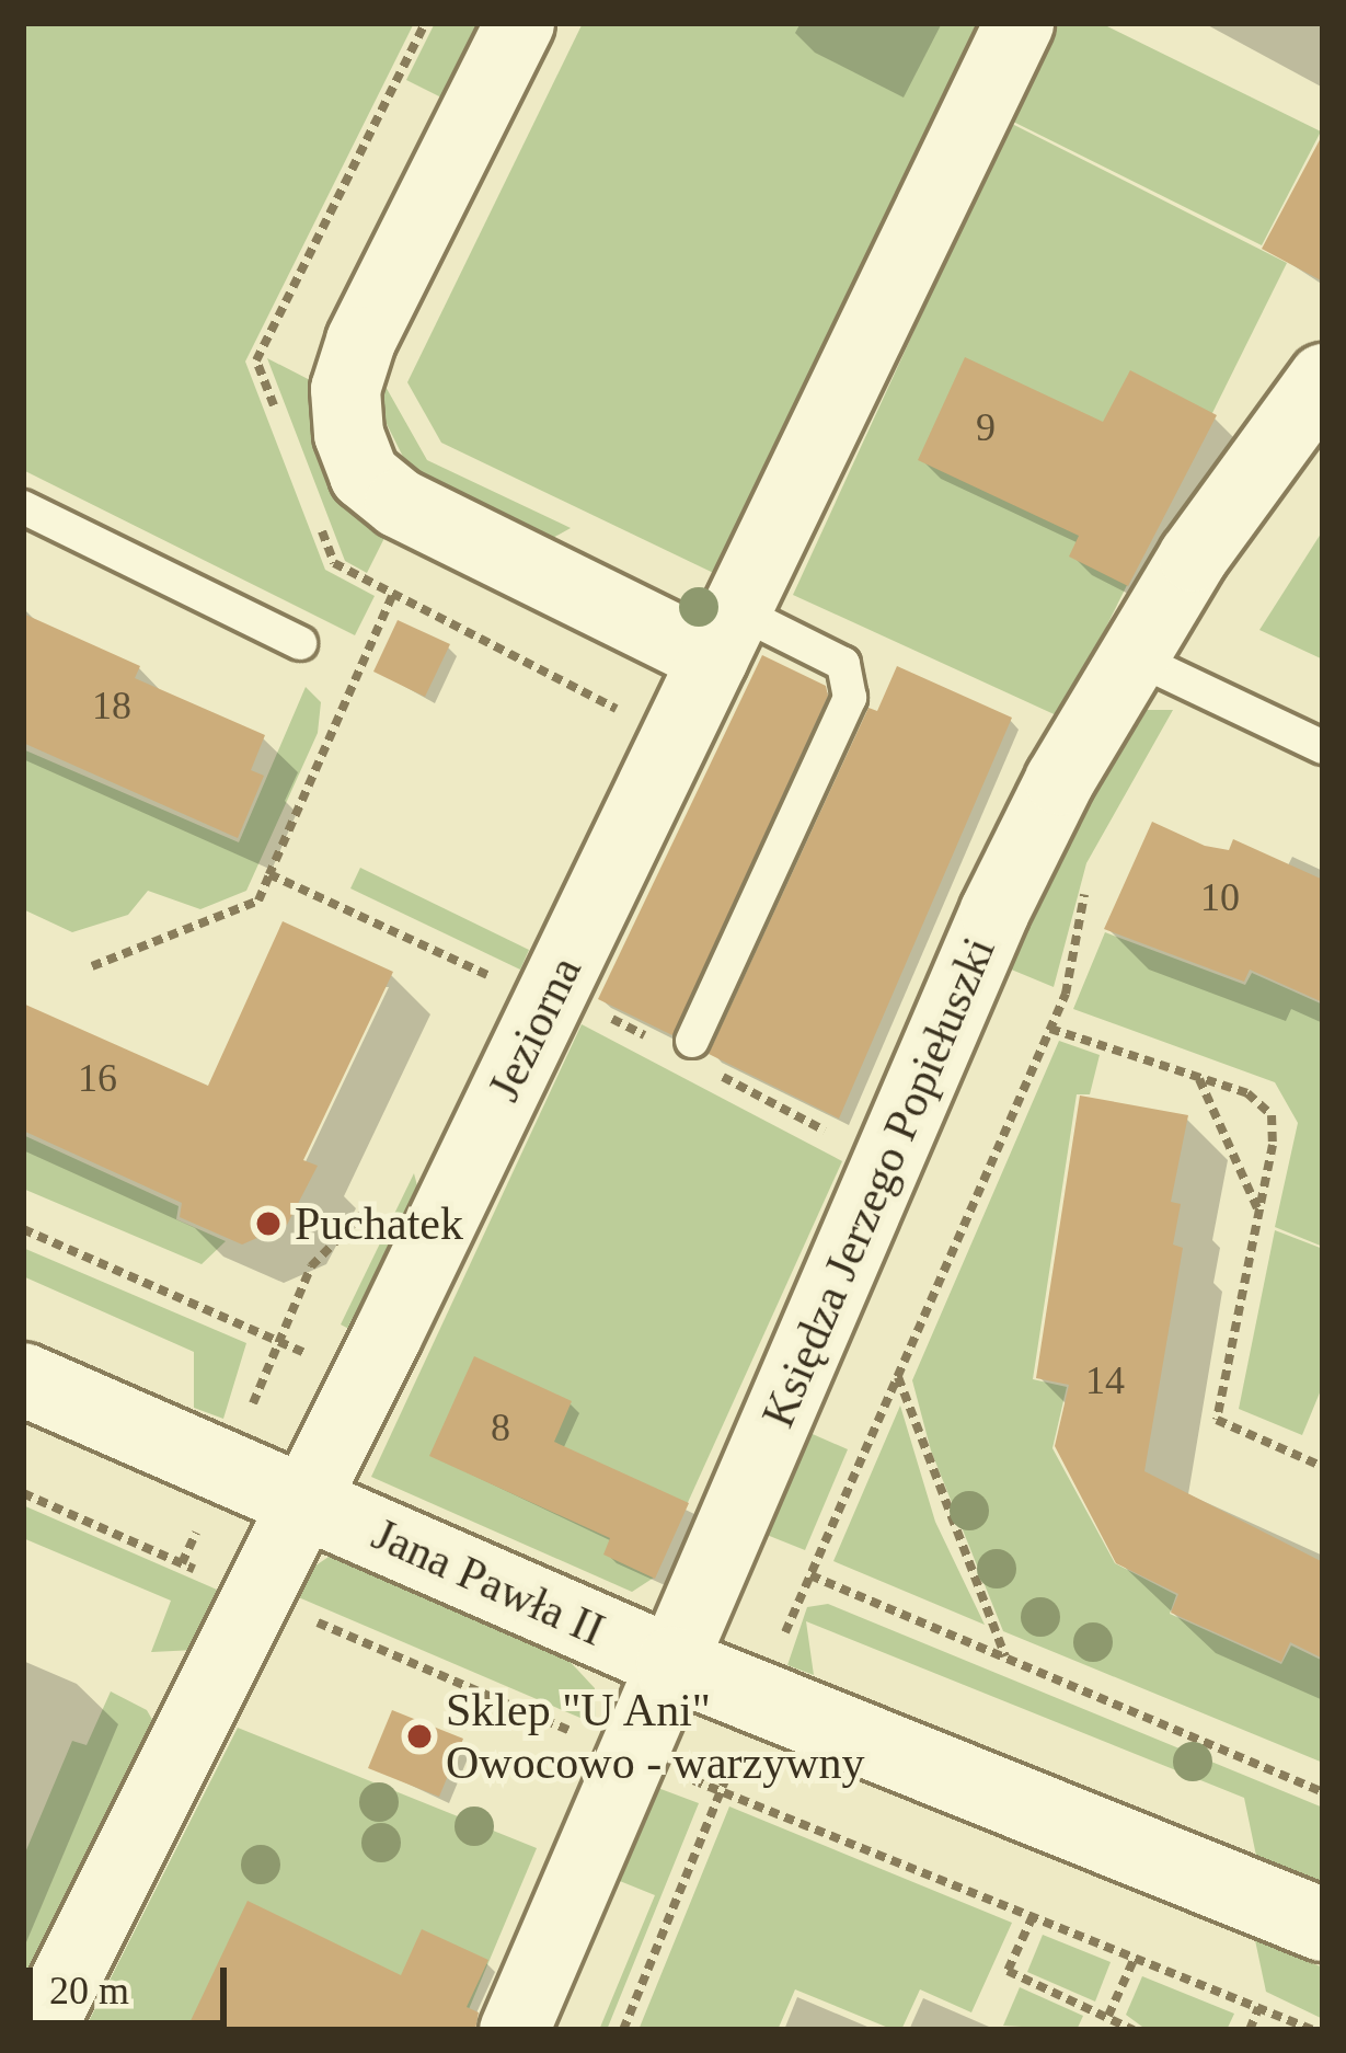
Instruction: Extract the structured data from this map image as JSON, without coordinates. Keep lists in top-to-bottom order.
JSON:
{
  "streets": {
    "street": ["Jeziorna", "Księdza Jerzego Popiełuszki", "Jana Pawła II"]
  },
  "crossings": [
    ["Jeziorna", "Jana Pawła II"],
    ["Księdza Jerzego Popiełuszki", "Jana Pawła II"]
  ],
  "places": ["Puchatek", "Sklep \"U Ani\" Owocowo - warzywny"],
  "house_numbers": [
    "9",
    "18",
    "10",
    "16",
    "14",
    "8"
  ],
  "scale_bar": "20 m"
}
